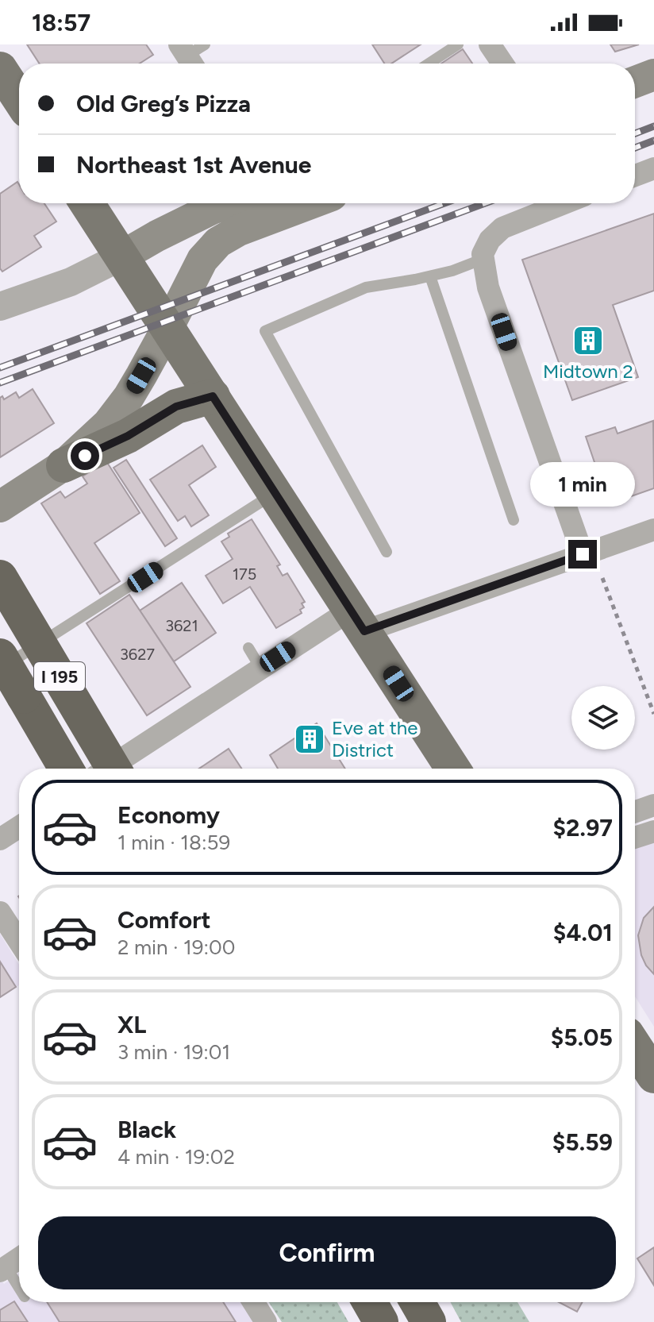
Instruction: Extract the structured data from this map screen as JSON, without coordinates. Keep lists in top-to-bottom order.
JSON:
{
  "streets": {
    "highway": ["I 195"]
  },
  "places": {
    "building": ["Midtown 2", "Eve at the District"]
  },
  "house_numbers": ["175", "3621", "3627"],
  "page": {
    "status": "18:57",
    "banner": ["Old Greg’s Pizza", "Northeast 1st Avenue"],
    "bubble": "1 min",
    "list": [
      {
        "name": "Economy",
        "note": "1 min · 18:59",
        "value": "$2.97"
      },
      {
        "name": "Comfort",
        "note": "2 min · 19:00",
        "value": "$4.01"
      },
      {
        "name": "XL",
        "note": "3 min · 19:01",
        "value": "$5.05"
      },
      {
        "name": "Black",
        "note": "4 min · 19:02",
        "value": "$5.59"
      }
    ],
    "buttons": "Confirm"
  }
}
